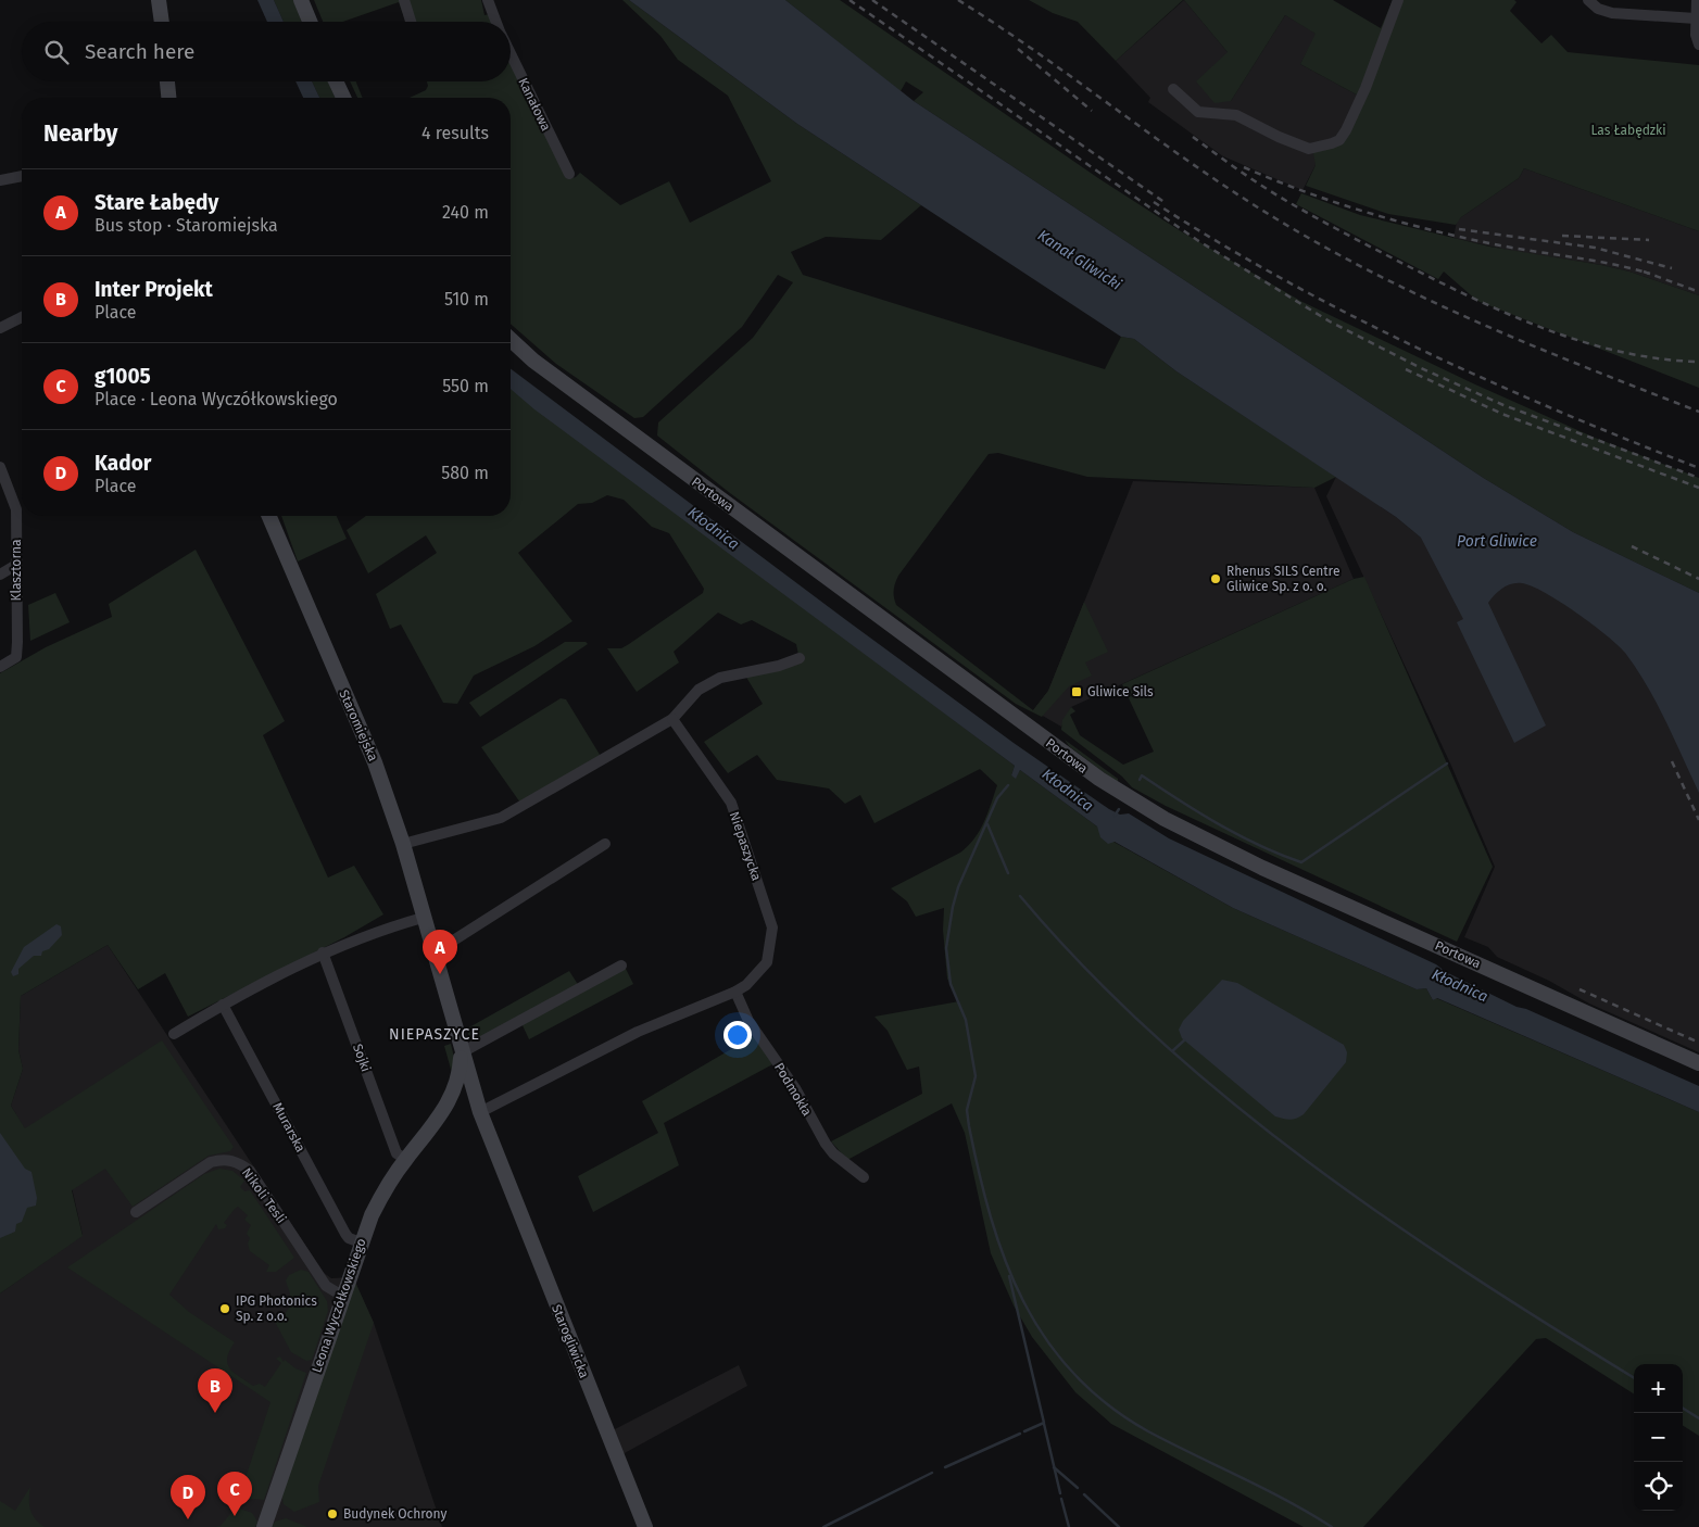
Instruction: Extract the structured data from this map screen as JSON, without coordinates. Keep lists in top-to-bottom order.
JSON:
{
  "streets": {
    "street": [
      "Kanałowa",
      "Portowa",
      "Klasztorna",
      "Staromiejska",
      "Niepaszycka",
      "Sojki",
      "Podmokła",
      "Murarska",
      "Nikoli Tesli",
      "Leona Wyczółkowskiego",
      "Starogliwicka"
    ]
  },
  "crossings": [
    ["Staromiejska", "Niepaszycka"],
    ["Staromiejska", "Leona Wyczółkowskiego"],
    ["Staromiejska", "Starogliwicka"],
    ["Niepaszycka", "Podmokła"],
    ["Sojki", "Leona Wyczółkowskiego"],
    ["Murarska", "Leona Wyczółkowskiego"],
    ["Nikoli Tesli", "Leona Wyczółkowskiego"]
  ],
  "districts": ["NIEPASZYCE"],
  "water": ["Kanał Gliwicki", "Kłodnica", "Port Gliwice"],
  "parks": ["Las Łabędzki"],
  "places": {
    "other": ["Rhenus SILS Centre Gliwice Sp. z o. o.", "IPG Photonics Sp. z o.o.", "Budynek Ochrony"],
    "transit": ["Gliwice Sils"]
  },
  "page": {
    "search": "Search here",
    "heading": ["Nearby", "4 results"],
    "list": [
      {
        "mark": "A",
        "name": "Stare Łabędy",
        "note": "Bus stop · Staromiejska",
        "value": "240 m"
      },
      {
        "mark": "B",
        "name": "Inter Projekt",
        "note": "Place",
        "value": "510 m"
      },
      {
        "mark": "C",
        "name": "g1005",
        "note": "Place · Leona Wyczółkowskiego",
        "value": "550 m"
      },
      {
        "mark": "D",
        "name": "Kador",
        "note": "Place",
        "value": "580 m"
      }
    ],
    "pins": [
      "A",
      "B",
      "C",
      "D"
    ],
    "map_buttons": ["+", "−"]
  }
}
